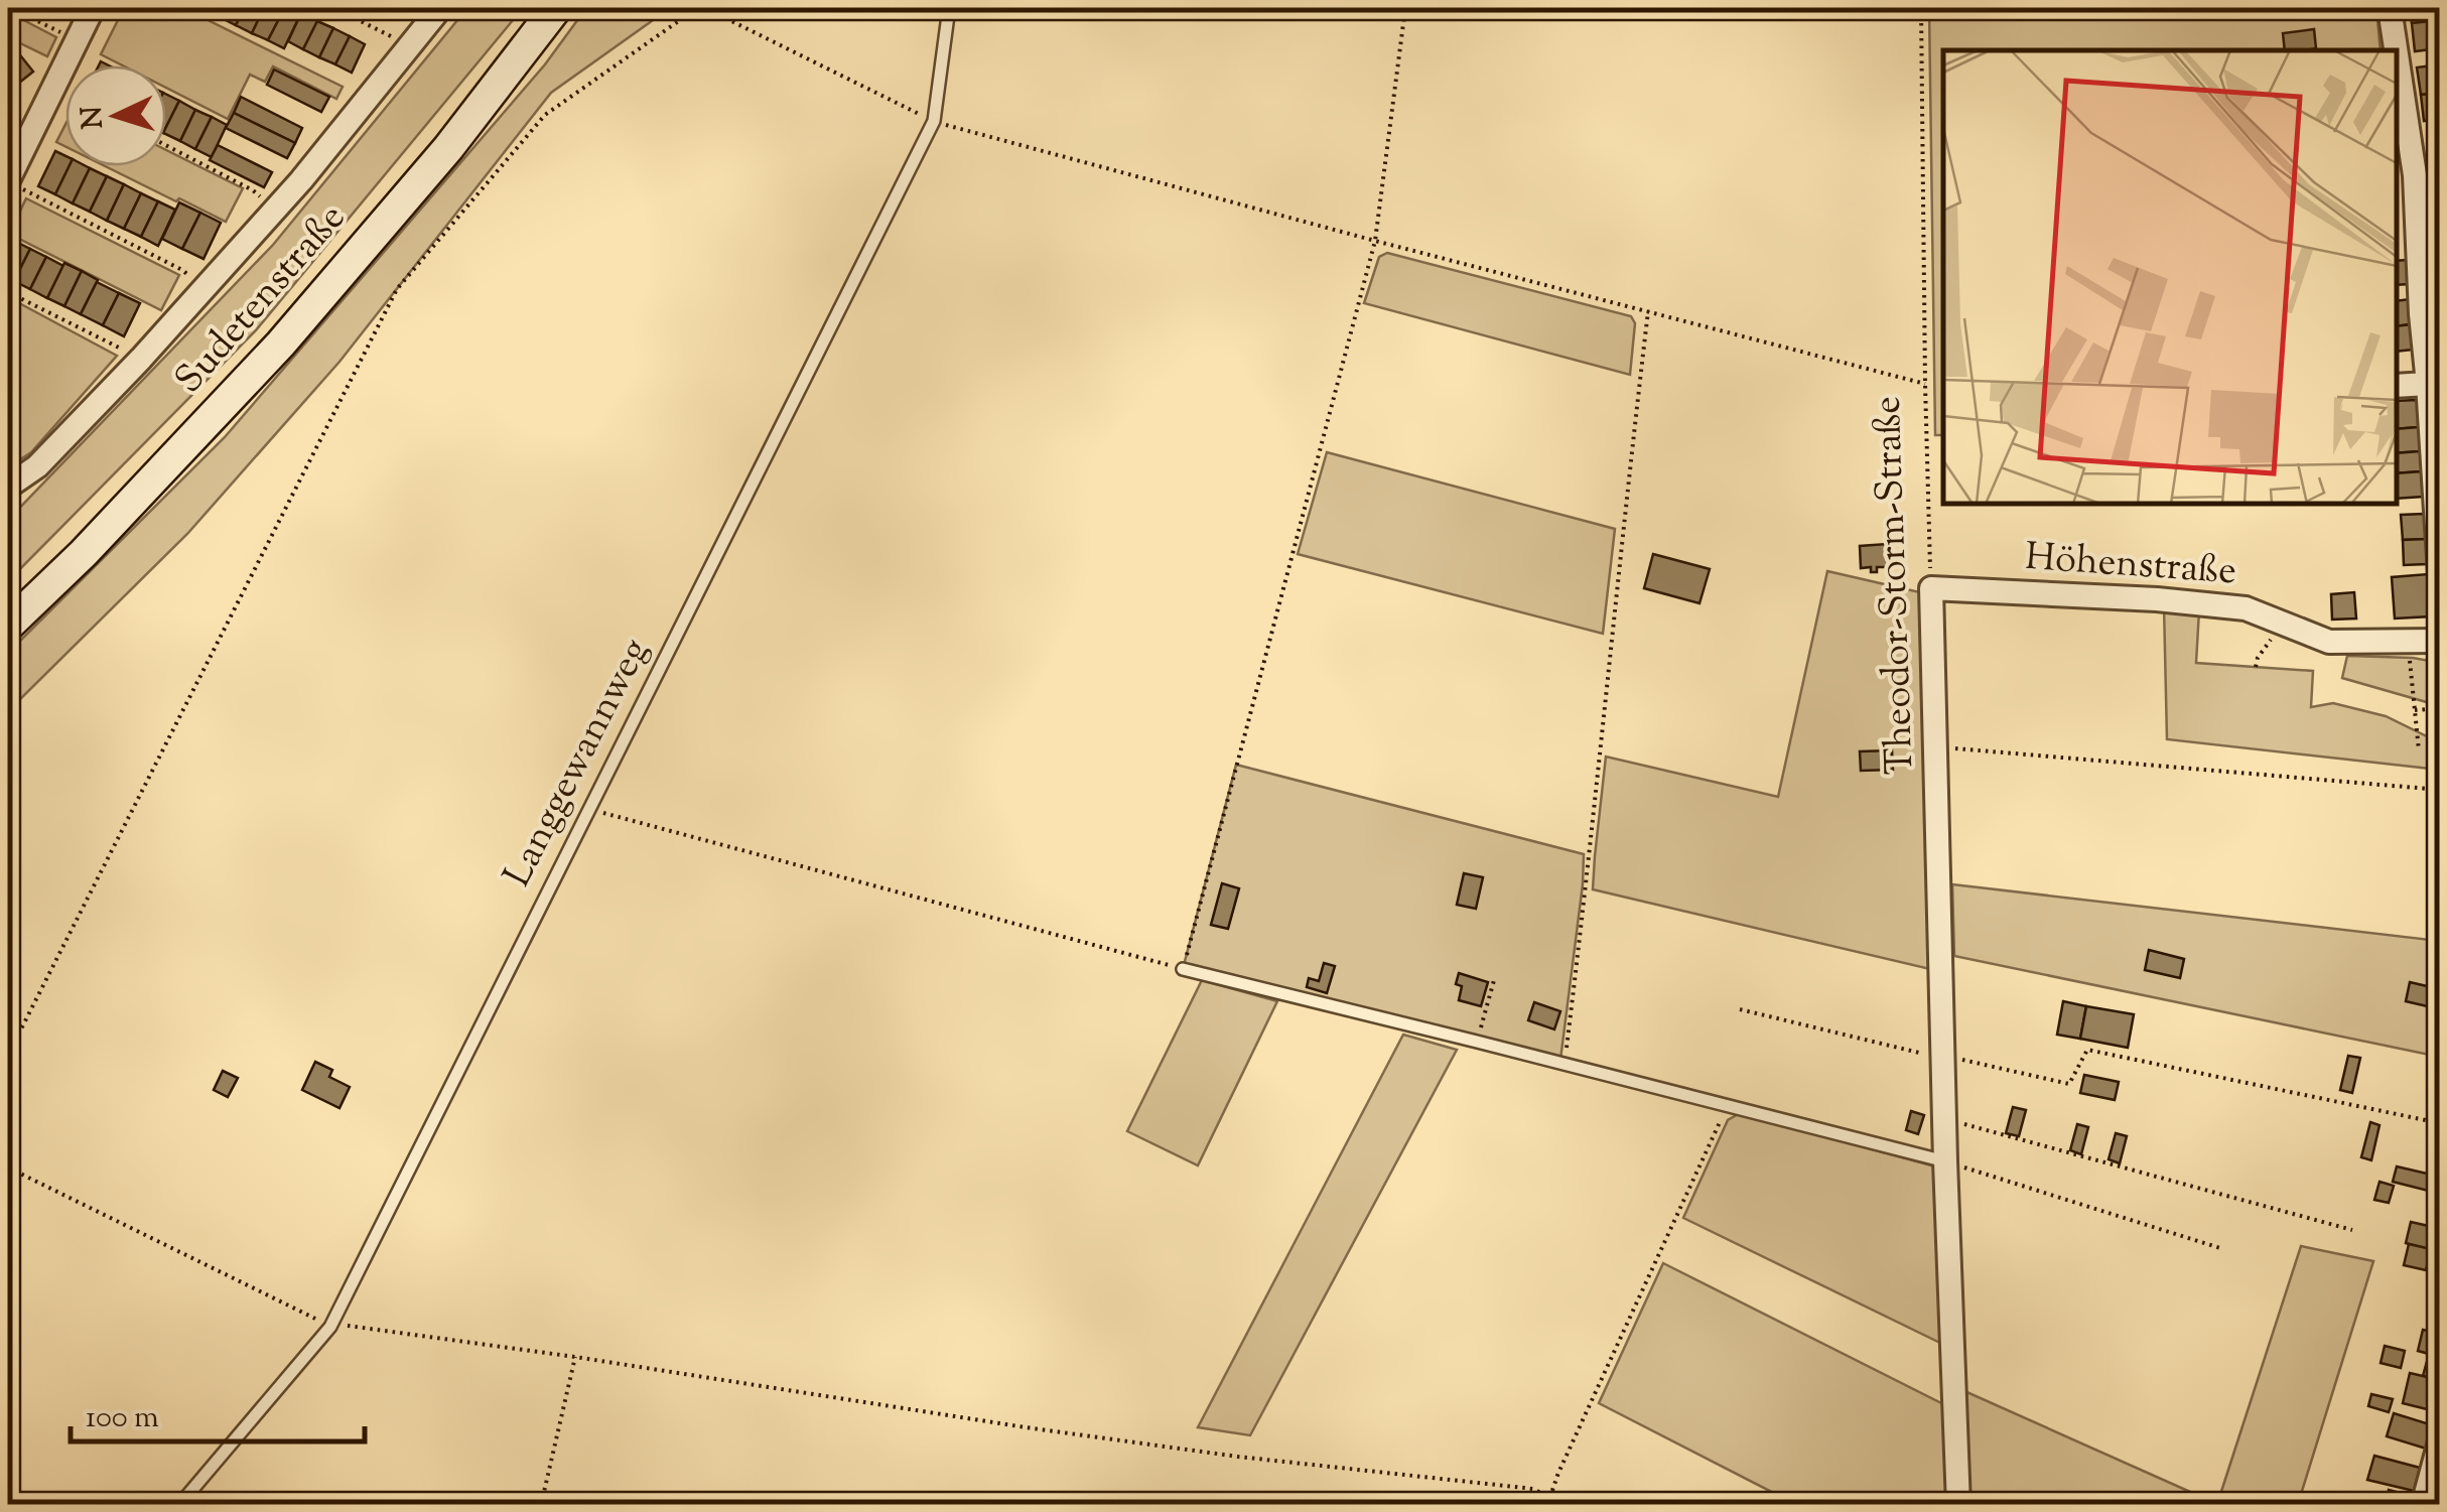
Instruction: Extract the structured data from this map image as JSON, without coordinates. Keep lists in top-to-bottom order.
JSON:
{
  "streets": {
    "main road": ["Sudetenstraße"],
    "street": ["Höhenstraße", "Theodor-Storm-Straße"],
    "lane": ["Langgewannweg"]
  },
  "crossings": [
    ["Höhenstraße", "Theodor-Storm-Straße"]
  ],
  "scale_bar": "100 m",
  "north": "left"
}
